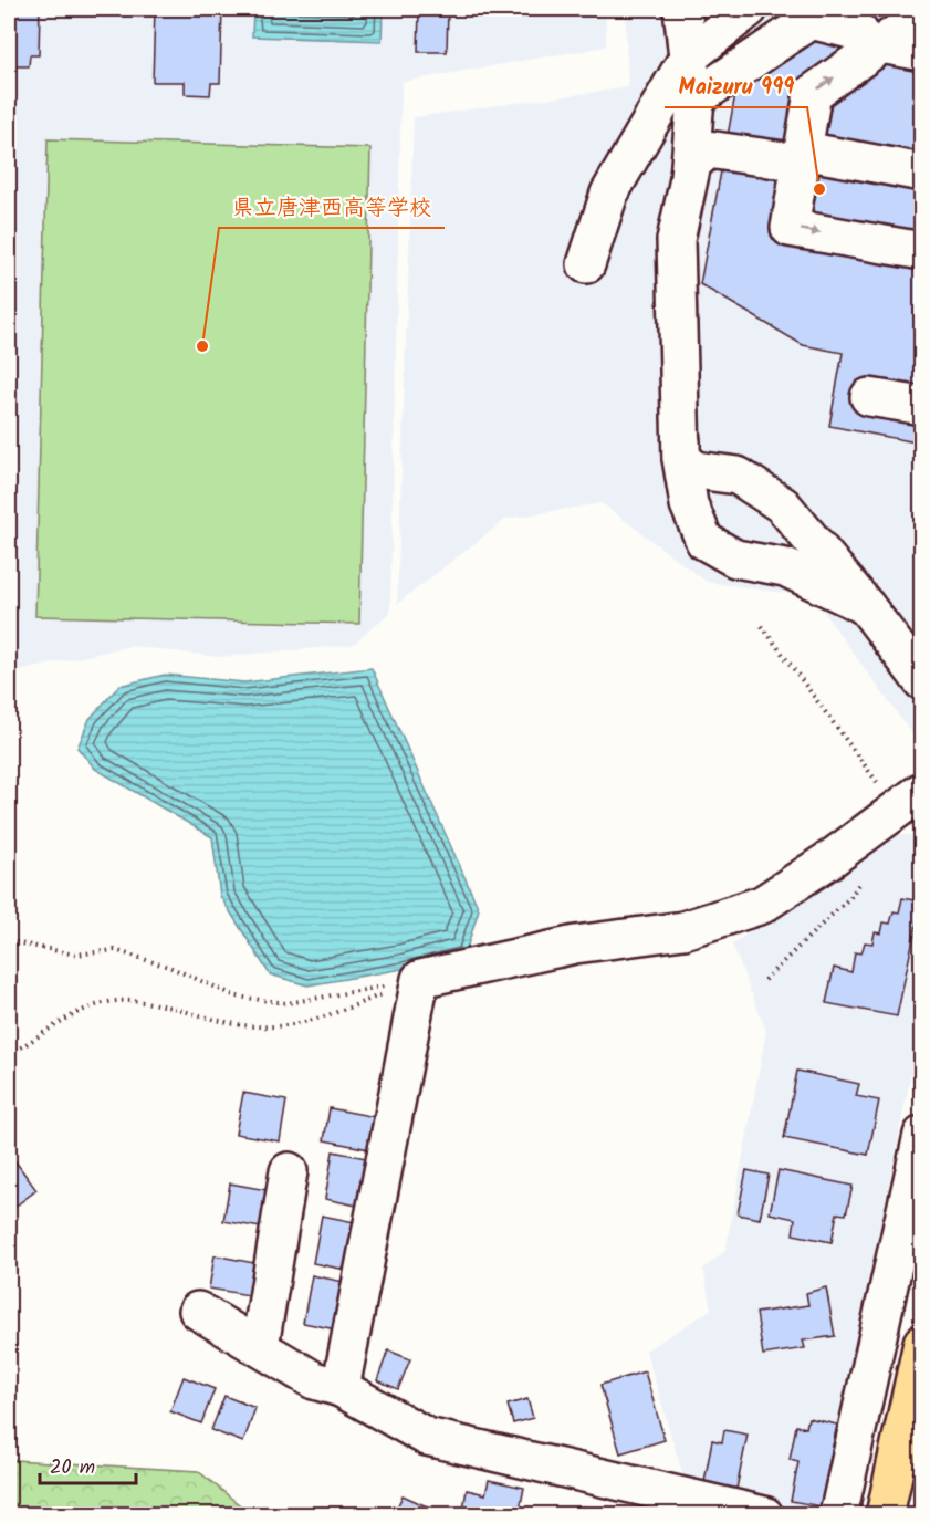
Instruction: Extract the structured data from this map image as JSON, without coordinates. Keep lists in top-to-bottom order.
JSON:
{
  "places": ["Maizuru 999", "県立唐津西高等学校"],
  "scale_bar": "20 m"
}
